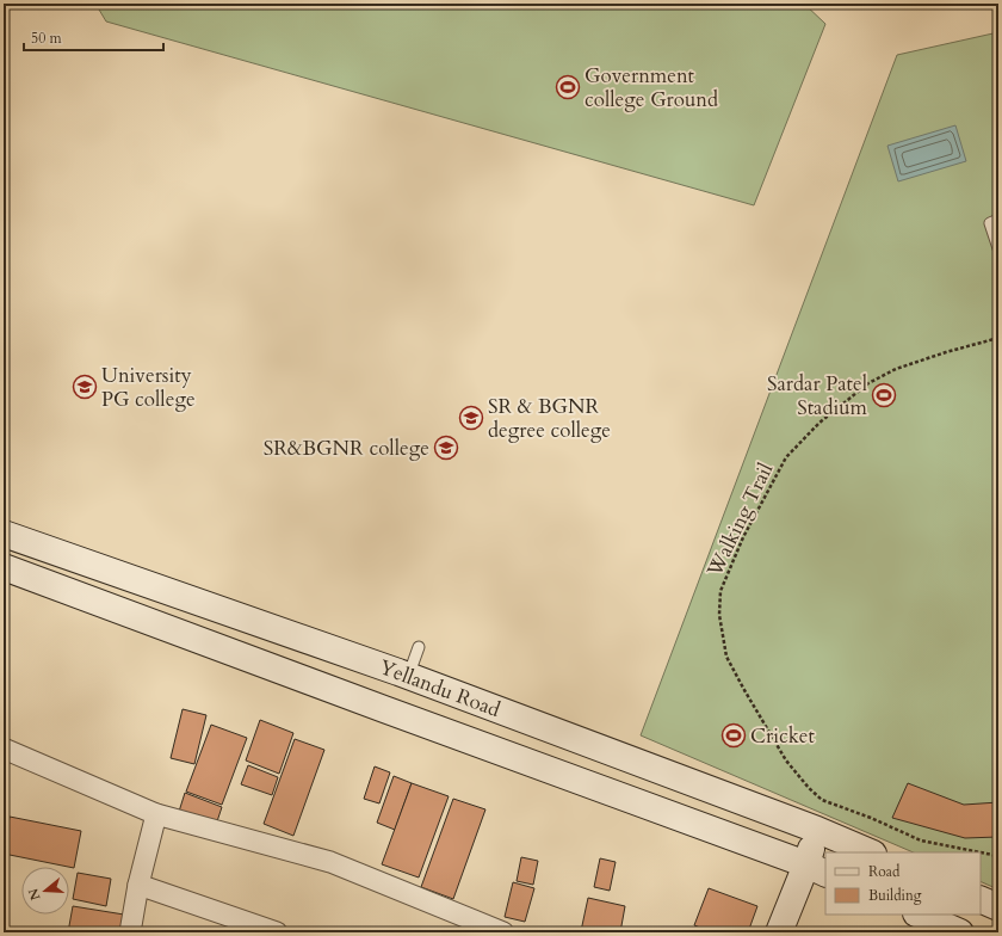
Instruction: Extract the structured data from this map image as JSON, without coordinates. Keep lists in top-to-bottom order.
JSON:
{
  "streets": {
    "main road": ["Yellandu Road"],
    "path": ["Walking Trail"]
  },
  "places": {
    "sports": ["Government college Ground", "Sardar Patel Stadium", "Cricket"],
    "school or university": ["University PG college", "SR & BGNR degree college", "SR&BGNR college"]
  },
  "legend": ["Road", "Building"],
  "scale_bar": "50 m",
  "north": "left"
}
